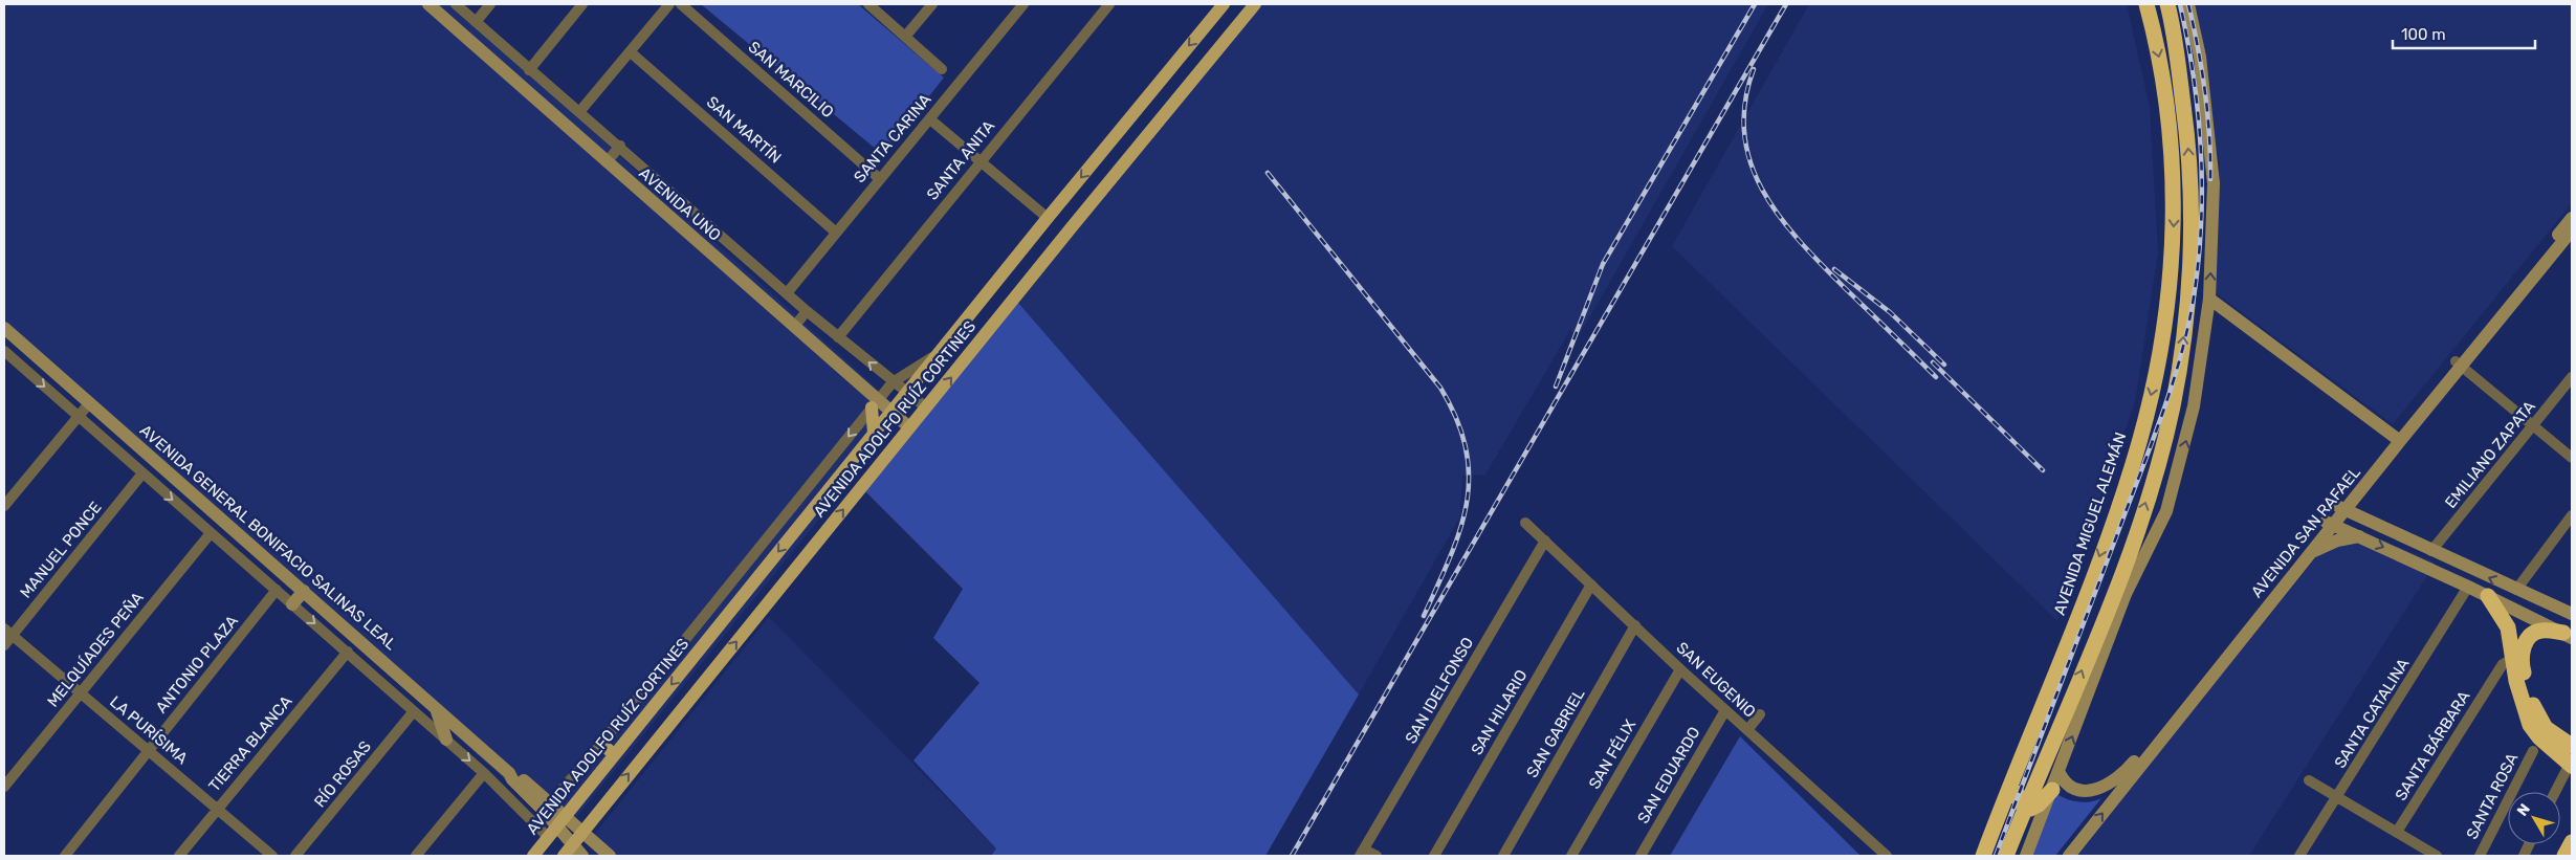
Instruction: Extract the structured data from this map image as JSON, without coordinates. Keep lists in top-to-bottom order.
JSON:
{
  "streets": {
    "highway": ["AVENIDA MIGUEL ALEMÁN"],
    "main road": ["AVENIDA ADOLFO RUÍZ CORTINES"],
    "street": [
      "SAN MARCILIO",
      "SAN MARTÍN",
      "SANTA CARINA",
      "SANTA ANITA",
      "AVENIDA UNO",
      "EMILIANO ZAPATA",
      "AVENIDA SAN RAFAEL",
      "AVENIDA GENERAL BONIFACIO SALINAS LEAL",
      "MANUEL PONCE",
      "MELQUÍADES PEÑA",
      "ANTONIO PLAZA",
      "SAN EUGENIO",
      "SAN IDELFONSO",
      "SAN HILARIO",
      "SANTA CATALINA",
      "LA PURÍSIMA",
      "SAN GABRIEL",
      "TIERRA BLANCA",
      "SANTA BÁRBARA",
      "SAN FÉLIX",
      "RÍO ROSAS",
      "SAN EDUARDO",
      "SANTA ROSA"
    ]
  },
  "crossings": [
    ["SAN MARCILIO", "SANTA CARINA"],
    ["SAN MARTÍN", "SANTA CARINA"],
    ["SANTA CARINA", "AVENIDA UNO"],
    ["SANTA ANITA", "AVENIDA UNO"],
    ["AVENIDA UNO", "AVENIDA ADOLFO RUÍZ CORTINES"],
    ["AVENIDA ADOLFO RUÍZ CORTINES", "AVENIDA GENERAL BONIFACIO SALINAS LEAL"],
    ["MANUEL PONCE", "LA PURÍSIMA"],
    ["MELQUÍADES PEÑA", "LA PURÍSIMA"],
    ["ANTONIO PLAZA", "LA PURÍSIMA"],
    ["SAN EUGENIO", "SAN IDELFONSO"],
    ["SAN EUGENIO", "SAN HILARIO"],
    ["SAN EUGENIO", "SAN GABRIEL"],
    ["SAN EUGENIO", "SAN FÉLIX"],
    ["SAN EUGENIO", "SAN EDUARDO"],
    ["LA PURÍSIMA", "TIERRA BLANCA"]
  ],
  "scale_bar": "100 m",
  "north": "top left"
}
